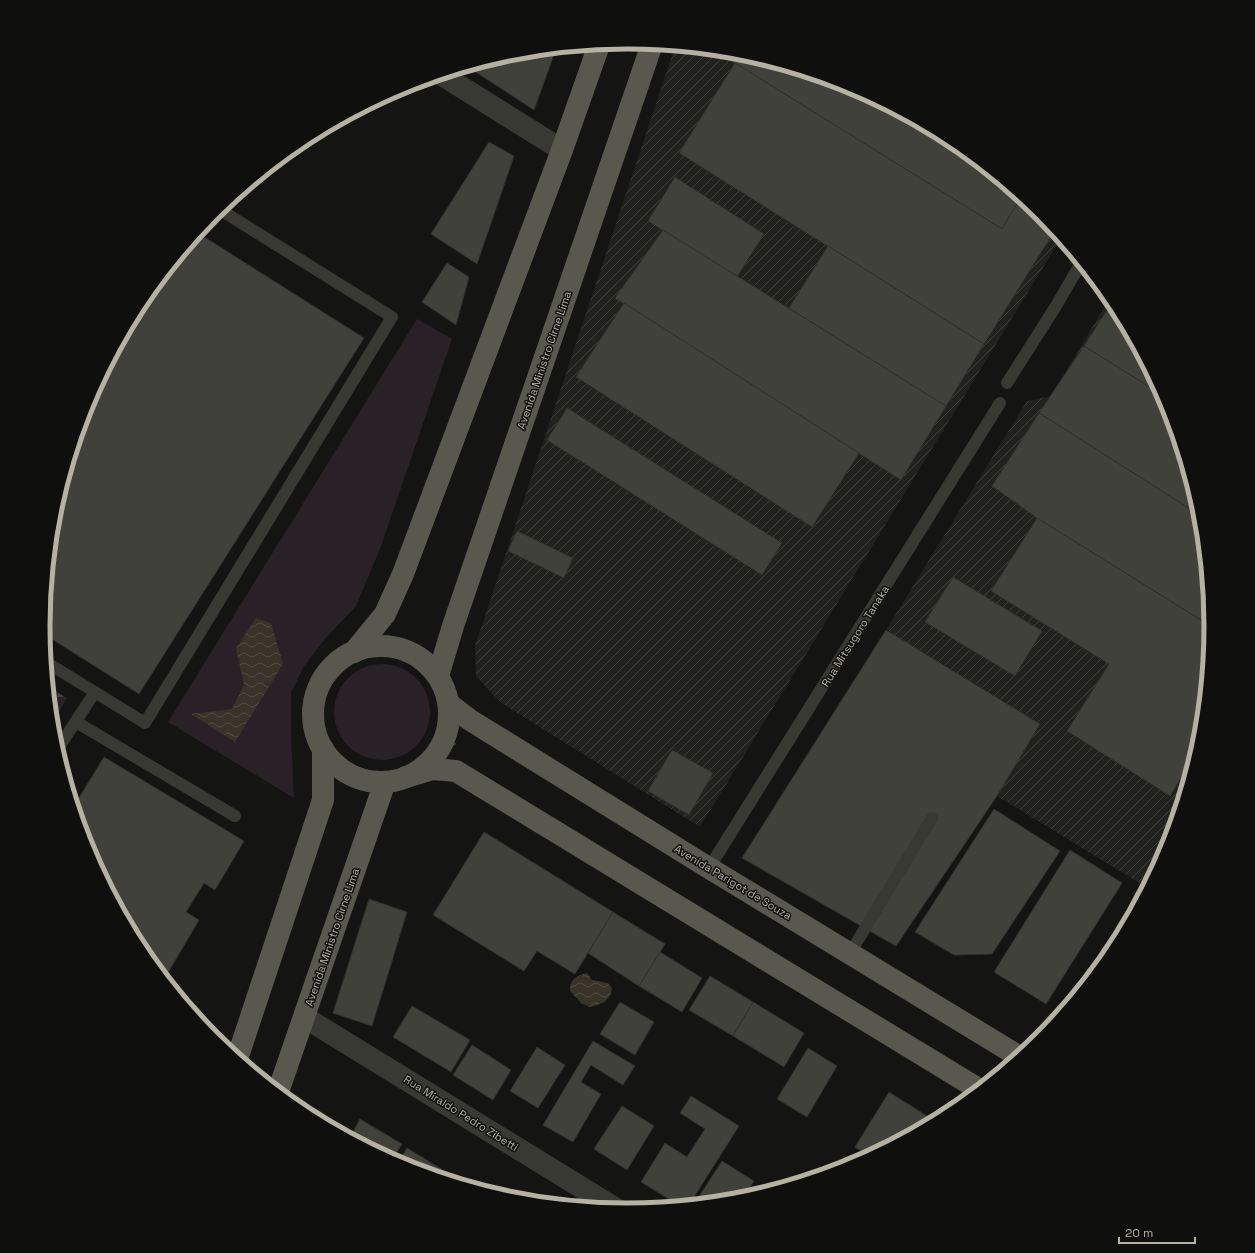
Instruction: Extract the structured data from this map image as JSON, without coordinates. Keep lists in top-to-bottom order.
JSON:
{
  "streets": {
    "main road": ["Avenida Ministro Cirne Lima", "Avenida Parigot de Souza"],
    "street": ["Rua Miraldo Pedro Zibetti"],
    "lane": ["Rua Mitsugoro Tanaka"]
  },
  "crossings": [
    ["Avenida Ministro Cirne Lima", "Avenida Parigot de Souza"],
    ["Avenida Ministro Cirne Lima", "Rua Miraldo Pedro Zibetti"],
    ["Rua Mitsugoro Tanaka", "Avenida Parigot de Souza"]
  ],
  "scale_bar": "20 m"
}
